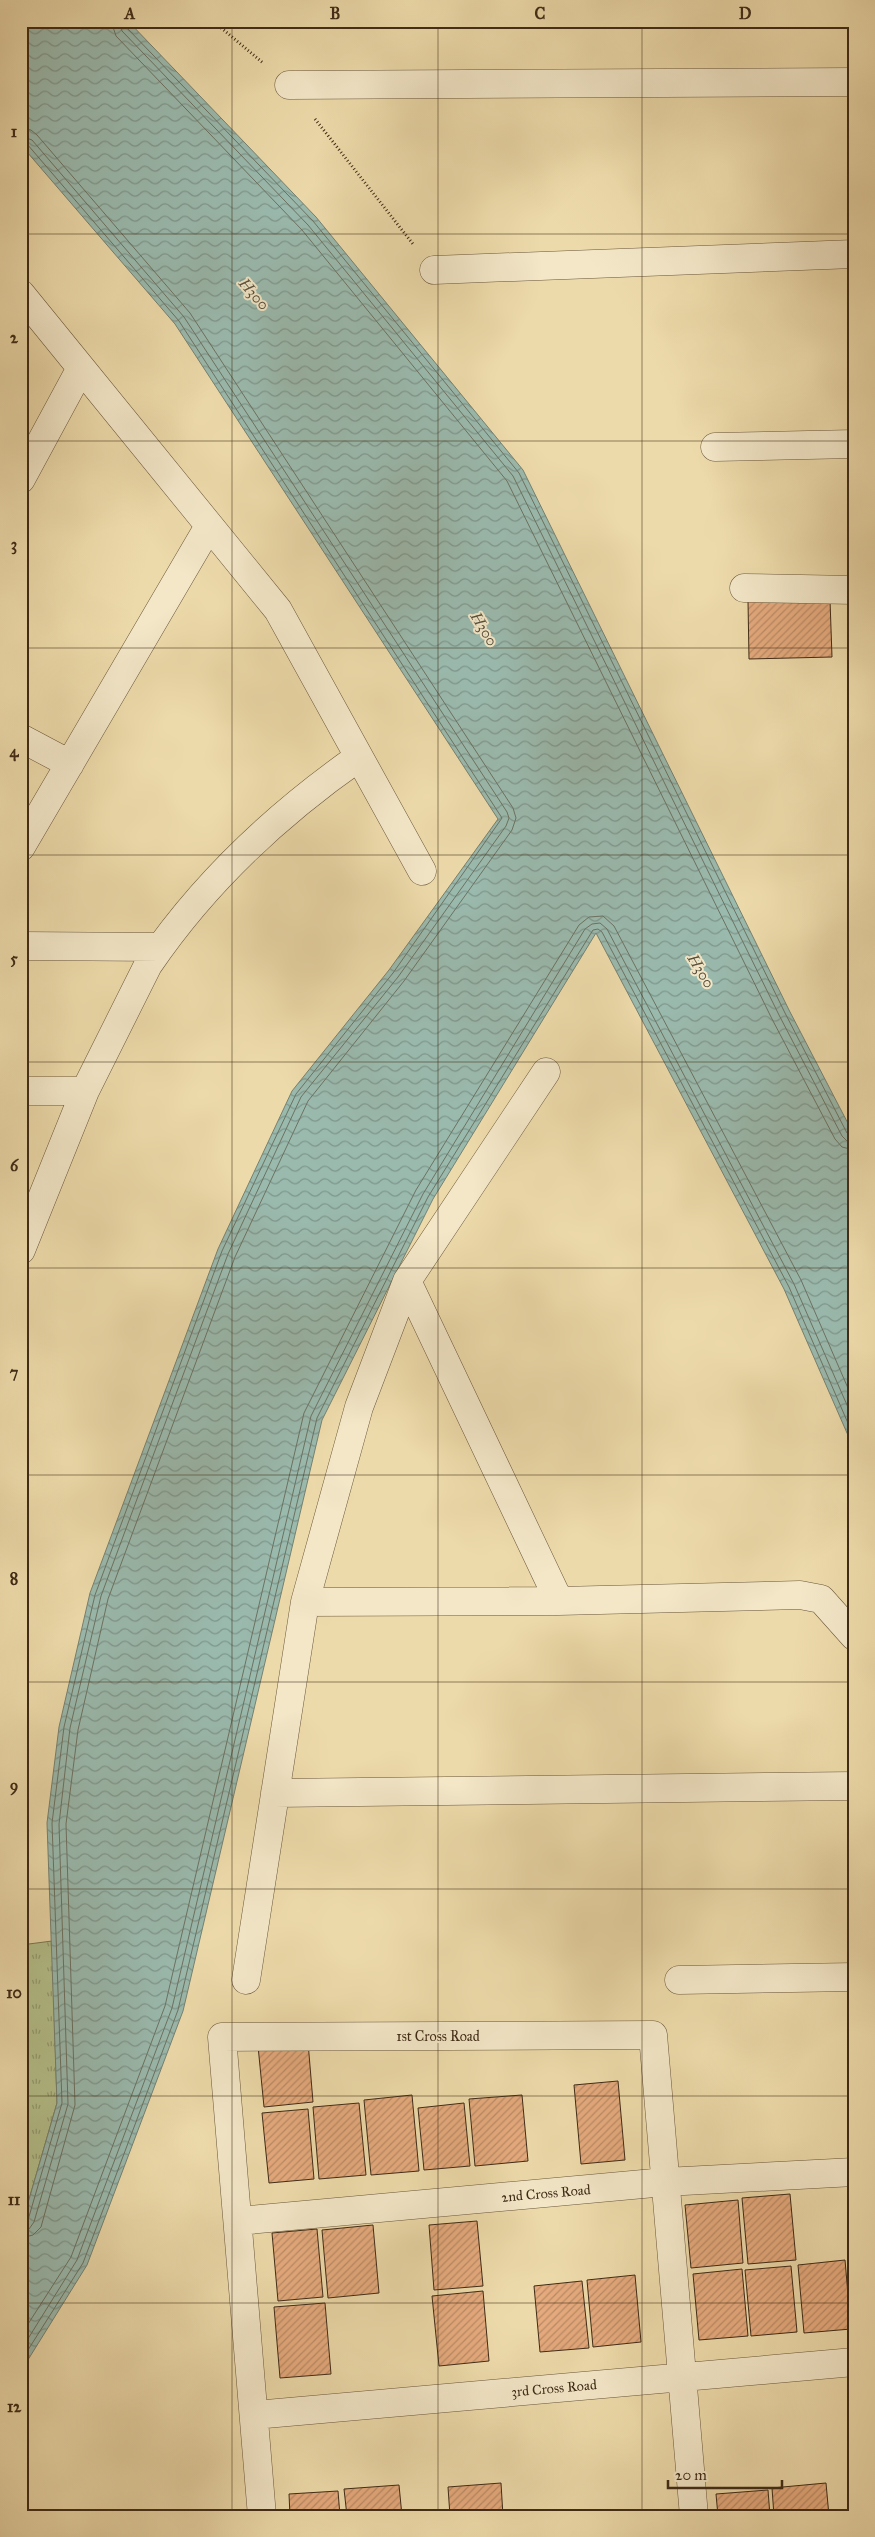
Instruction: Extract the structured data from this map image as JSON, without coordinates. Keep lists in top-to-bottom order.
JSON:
{
  "streets": {
    "street": ["1st Cross Road", "2nd Cross Road", "3rd Cross Road"]
  },
  "crossings": [
    ["1st Cross Road", "2nd Cross Road"]
  ],
  "water": ["H300"],
  "scale_bar": "20 m",
  "grid": {
    "columns": [
      "A",
      "B",
      "C",
      "D"
    ],
    "rows": [
      "1",
      "2",
      "3",
      "4",
      "5",
      "6",
      "7",
      "8",
      "9",
      "10",
      "11",
      "12"
    ]
  }
}
